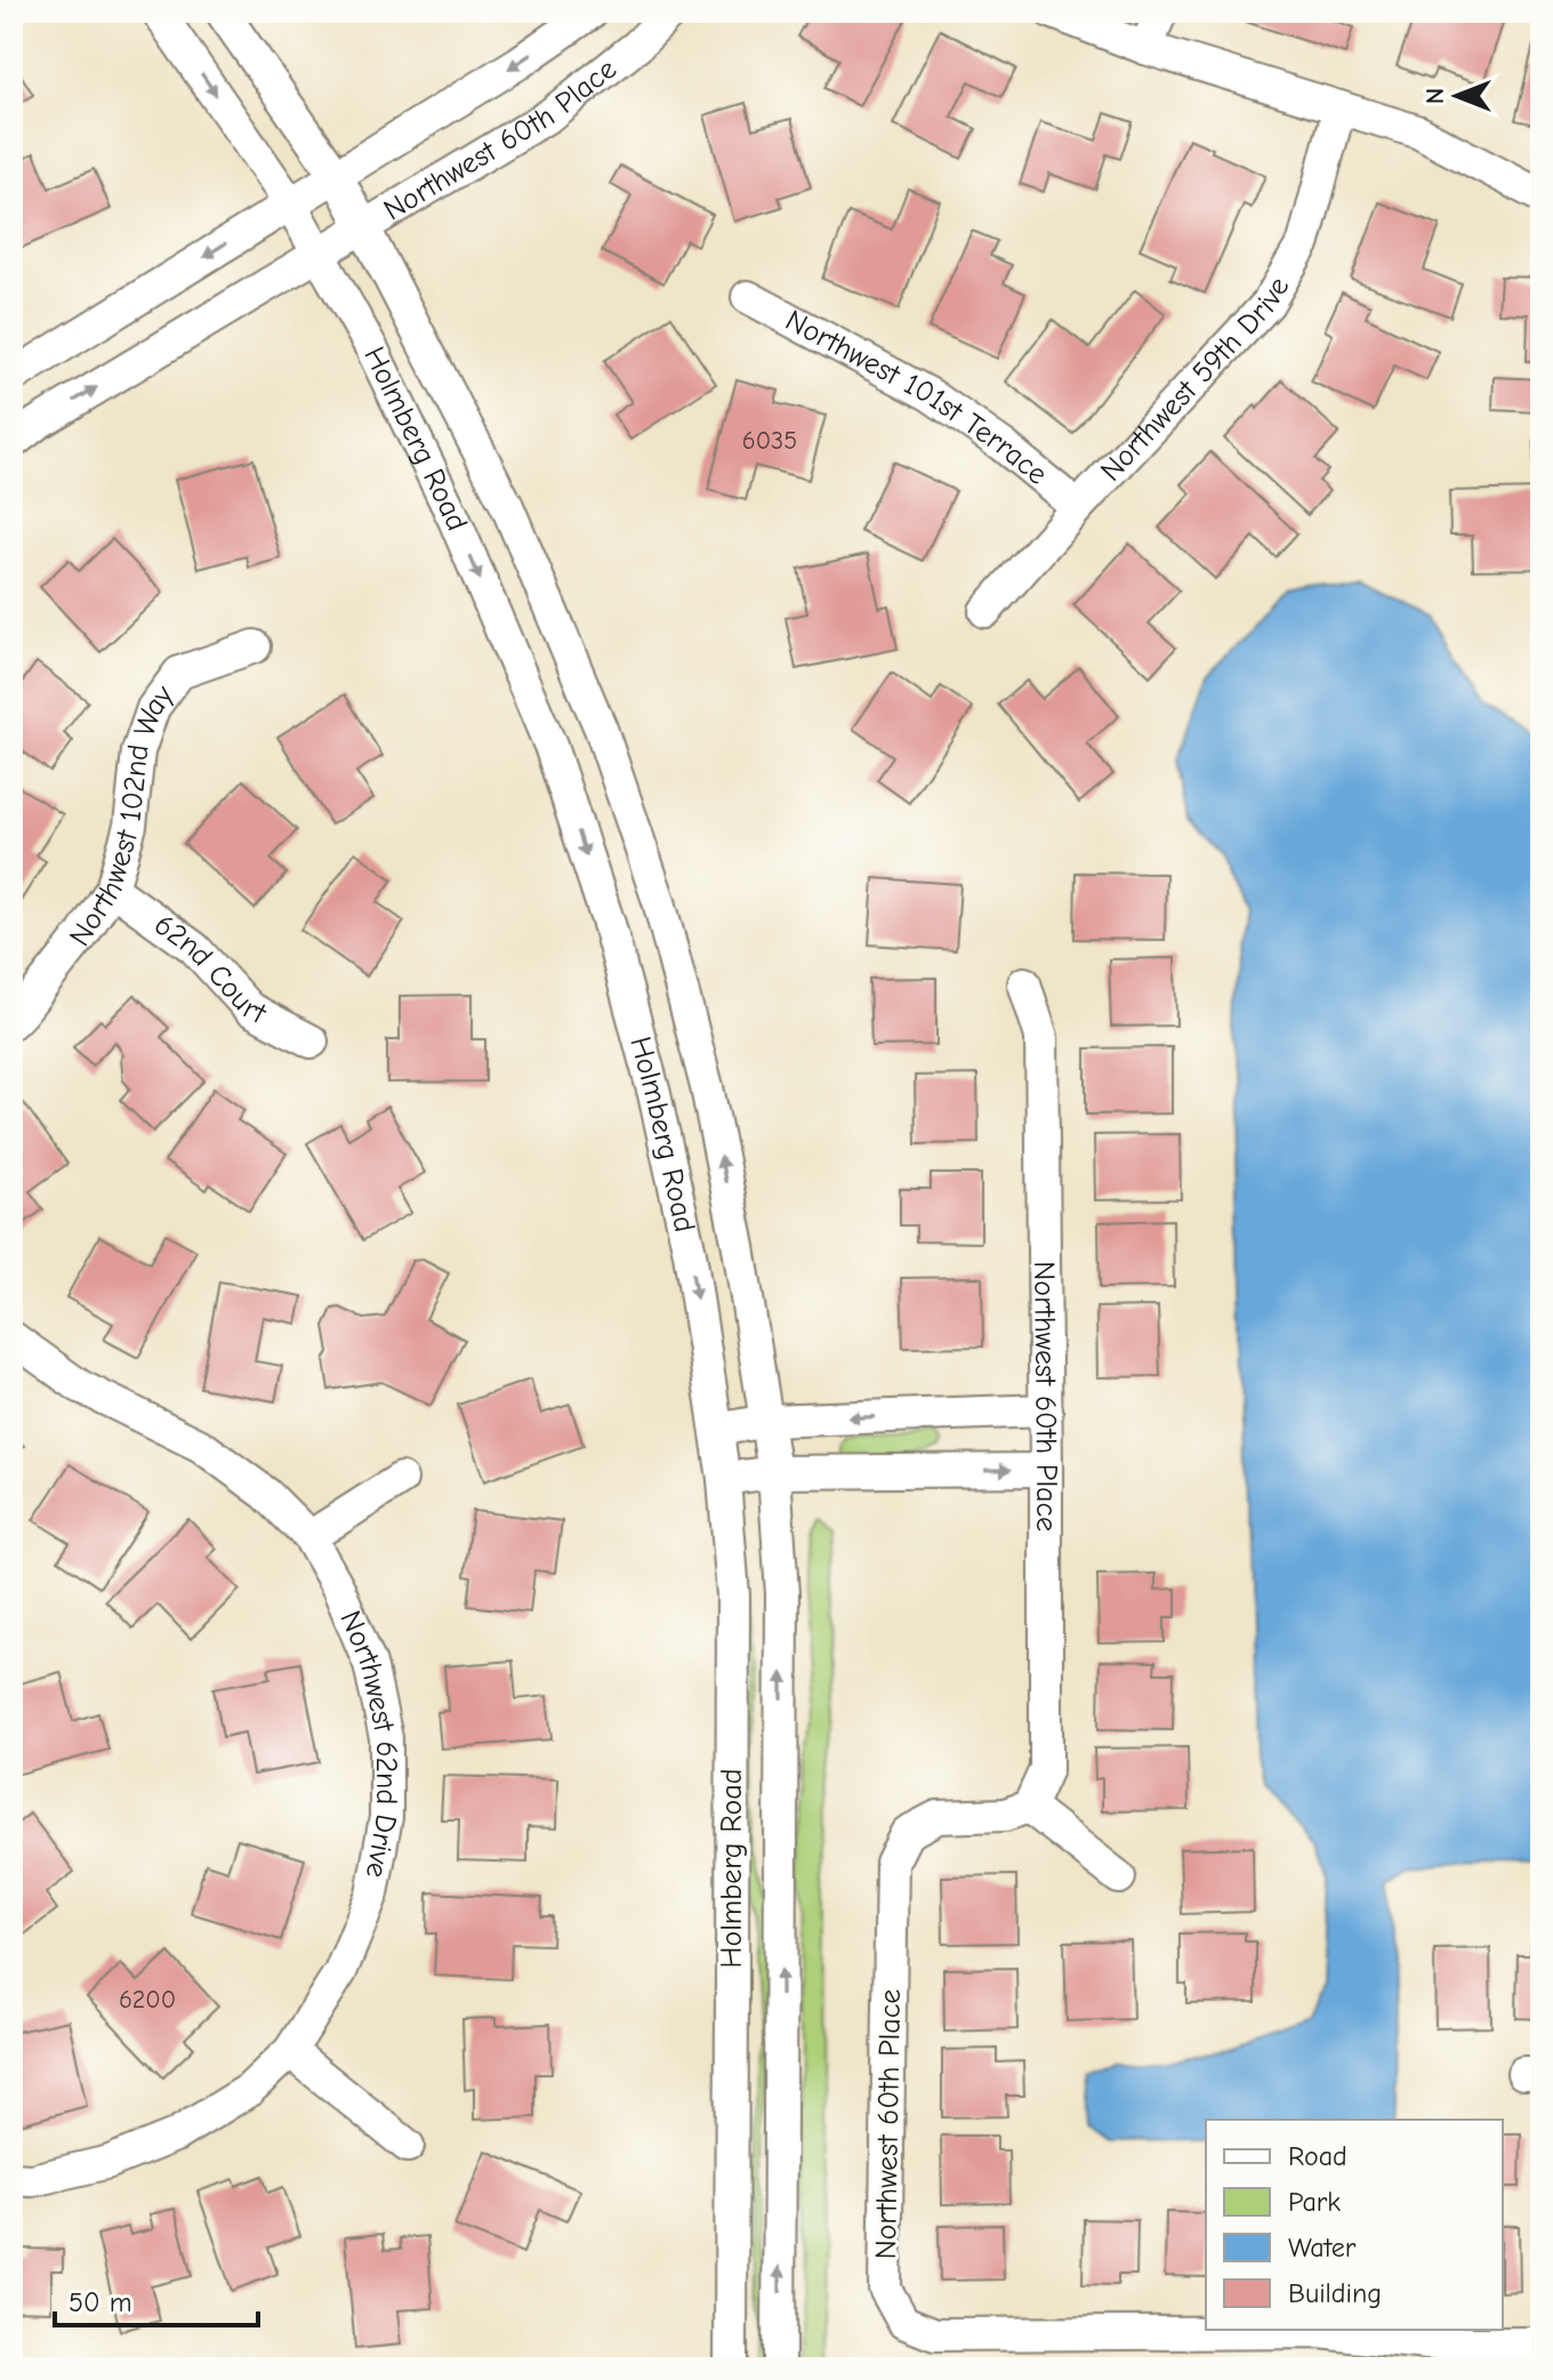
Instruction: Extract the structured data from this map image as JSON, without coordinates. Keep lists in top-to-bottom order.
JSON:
{
  "streets": {
    "street": [
      "Northwest 60th Place",
      "Northwest 59th Drive",
      "Northwest 101st Terrace",
      "Holmberg Road",
      "Northwest 102nd Way",
      "62nd Court",
      "Northwest 62nd Drive"
    ]
  },
  "crossings": [
    ["Northwest 60th Place", "Holmberg Road"],
    ["Northwest 59th Drive", "Northwest 101st Terrace"],
    ["Northwest 102nd Way", "62nd Court"]
  ],
  "house_numbers": ["6035", "6200"],
  "legend": [
    "Road",
    "Park",
    "Water",
    "Building"
  ],
  "scale_bar": "50 m",
  "north": "left"
}
